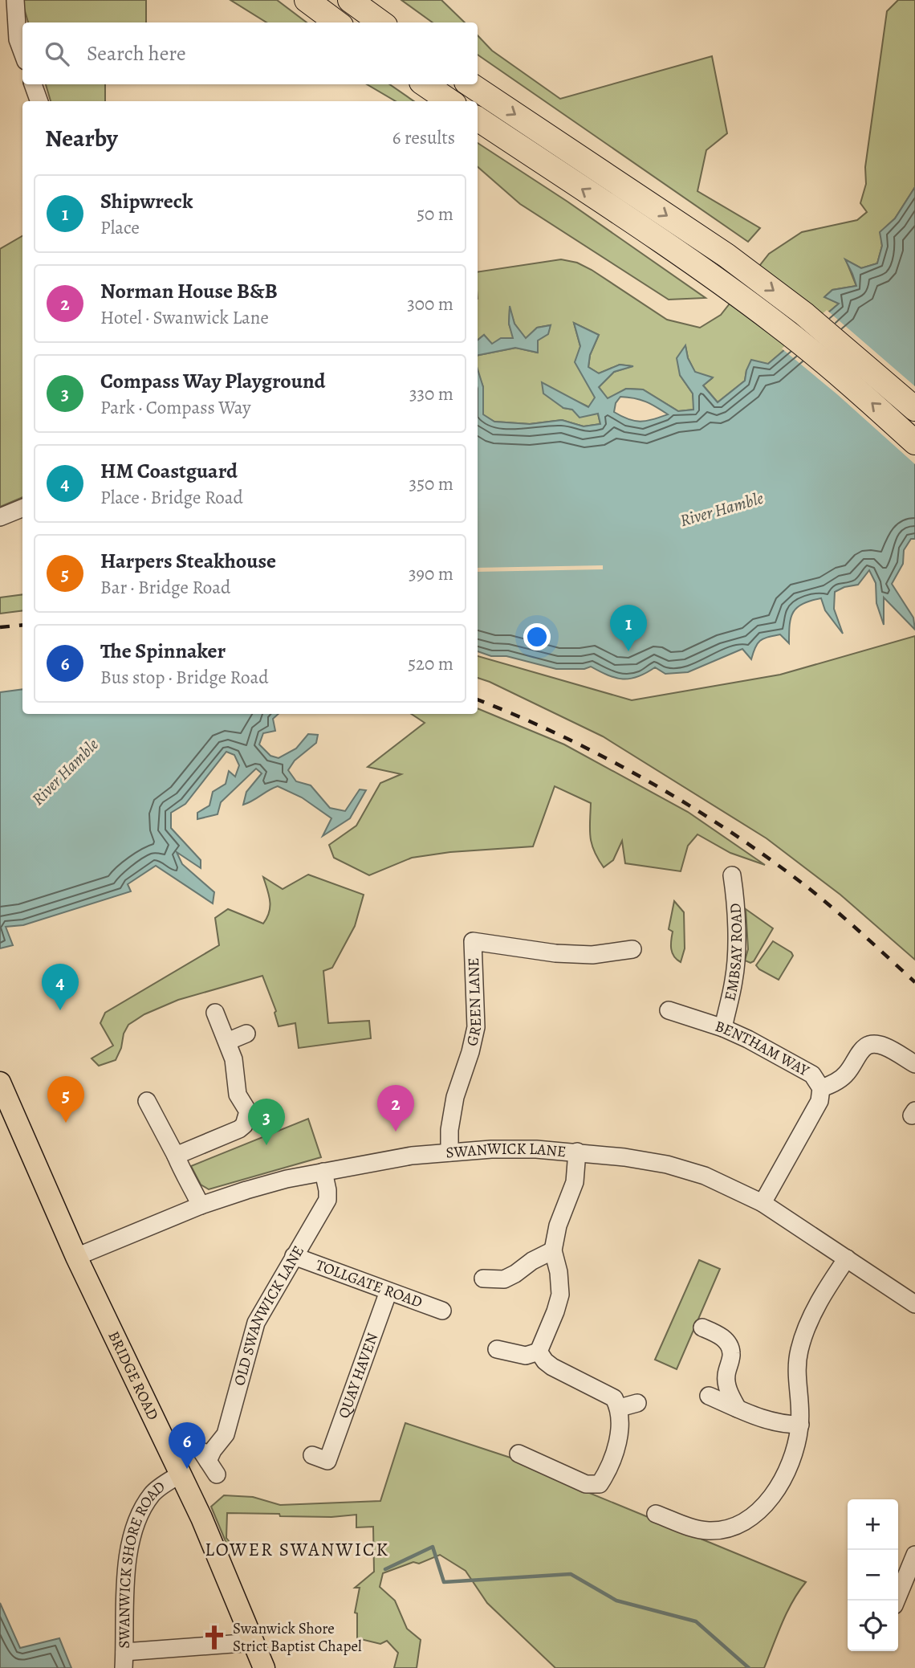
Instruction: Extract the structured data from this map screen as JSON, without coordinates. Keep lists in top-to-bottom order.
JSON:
{
  "streets": {
    "main road": ["BRIDGE ROAD"],
    "street": [
      "EMBSAY ROAD",
      "GREEN LANE",
      "BENTHAM WAY",
      "SWANWICK LANE",
      "TOLLGATE ROAD",
      "OLD SWANWICK LANE",
      "QUAY HAVEN",
      "SWANWICK SHORE ROAD"
    ]
  },
  "crossings": [
    ["EMBSAY ROAD", "BENTHAM WAY"],
    ["GREEN LANE", "SWANWICK LANE"],
    ["BENTHAM WAY", "SWANWICK LANE"],
    ["SWANWICK LANE", "OLD SWANWICK LANE"],
    ["SWANWICK LANE", "BRIDGE ROAD"],
    ["TOLLGATE ROAD", "OLD SWANWICK LANE"],
    ["TOLLGATE ROAD", "QUAY HAVEN"],
    ["BRIDGE ROAD", "SWANWICK SHORE ROAD"]
  ],
  "districts": ["LOWER SWANWICK"],
  "water": ["River Hamble"],
  "places": {
    "church": ["Swanwick Shore Strict Baptist Chapel"]
  },
  "page": {
    "search": "Search here",
    "heading": ["Nearby", "6 results"],
    "list": [
      {
        "mark": "1",
        "name": "Shipwreck",
        "note": "Place",
        "value": "50 m"
      },
      {
        "mark": "2",
        "name": "Norman House B&B",
        "note": "Hotel · Swanwick Lane",
        "value": "300 m"
      },
      {
        "mark": "3",
        "name": "Compass Way Playground",
        "note": "Park · Compass Way",
        "value": "330 m"
      },
      {
        "mark": "4",
        "name": "HM Coastguard",
        "note": "Place · Bridge Road",
        "value": "350 m"
      },
      {
        "mark": "5",
        "name": "Harpers Steakhouse",
        "note": "Bar · Bridge Road",
        "value": "390 m"
      },
      {
        "mark": "6",
        "name": "The Spinnaker",
        "note": "Bus stop · Bridge Road",
        "value": "520 m"
      }
    ],
    "pins": [
      "1",
      "4",
      "5",
      "2",
      "3",
      "6"
    ],
    "map_buttons": ["+", "−"]
  }
}
